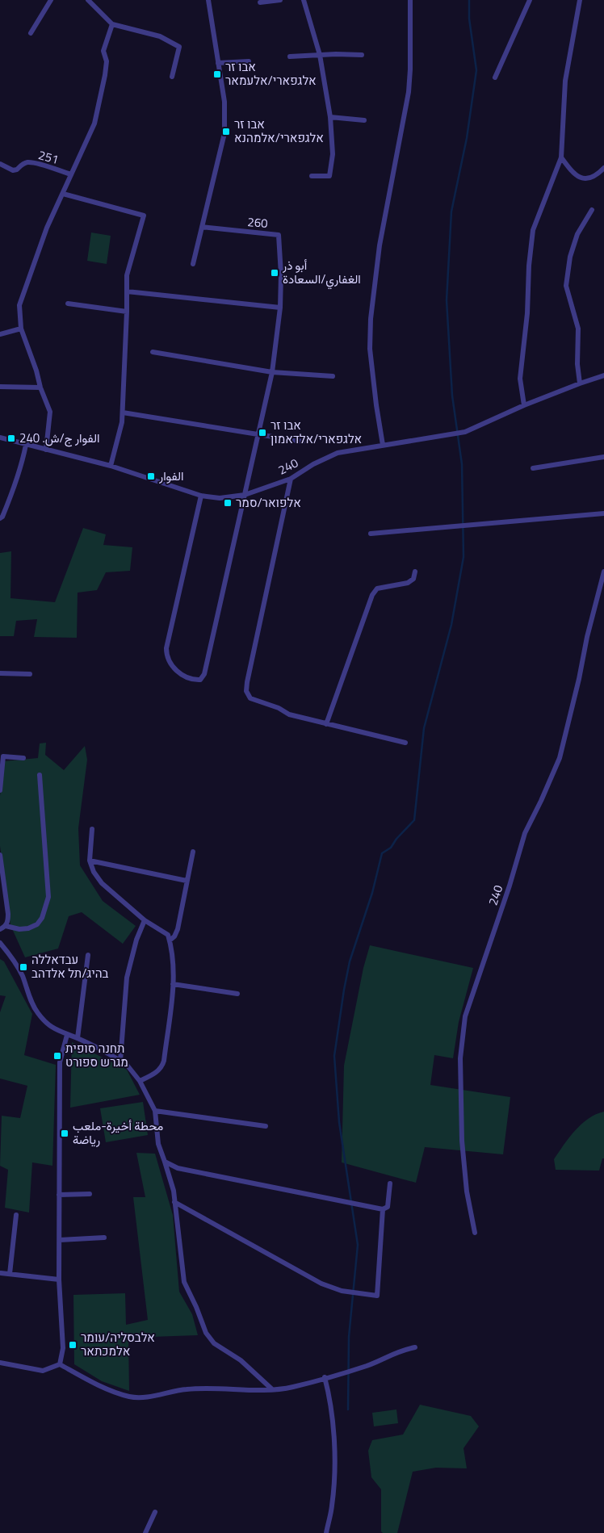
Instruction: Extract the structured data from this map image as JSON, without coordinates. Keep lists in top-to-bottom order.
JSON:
{
  "streets": {
    "street": ["251", "260", "240"]
  },
  "crossings": [
    ["260", "240"]
  ],
  "places": {
    "transit": [
      "אבו זר אלגפארי/אלעמאר",
      "אבו זר אלגפארי/אלמהנא",
      "أبو ذر الغفاري/السعادة",
      "אבו זר אלגפארי/אלדאמון",
      "الفوار ج/ش. 240",
      "الفوار",
      "אלפואר/סמר",
      "עבדאללה בהיג/תל אלדהב",
      "תחנה סופית מגרש ספורט",
      "محطة أخيرة-ملعب رياضة",
      "אלבסליה/עומר אלמכתאר"
    ]
  }
}
